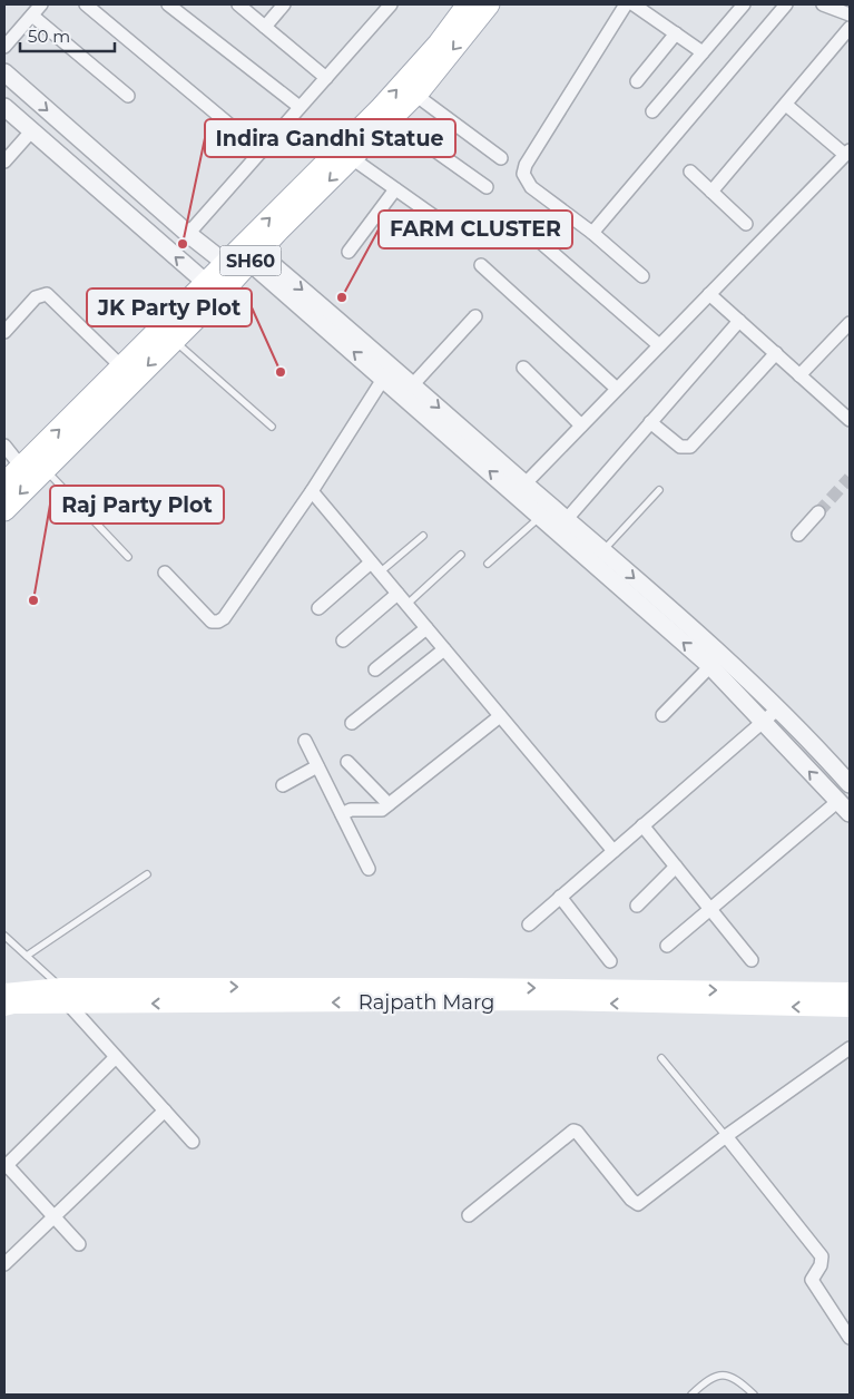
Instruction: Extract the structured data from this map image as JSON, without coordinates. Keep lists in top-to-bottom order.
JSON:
{
  "streets": {
    "main road": ["SH60", "Rajpath Marg"]
  },
  "places": [
    "Indira Gandhi Statue",
    "FARM CLUSTER",
    "JK Party Plot",
    "Raj Party Plot"
  ],
  "scale_bar": "50 m"
}
